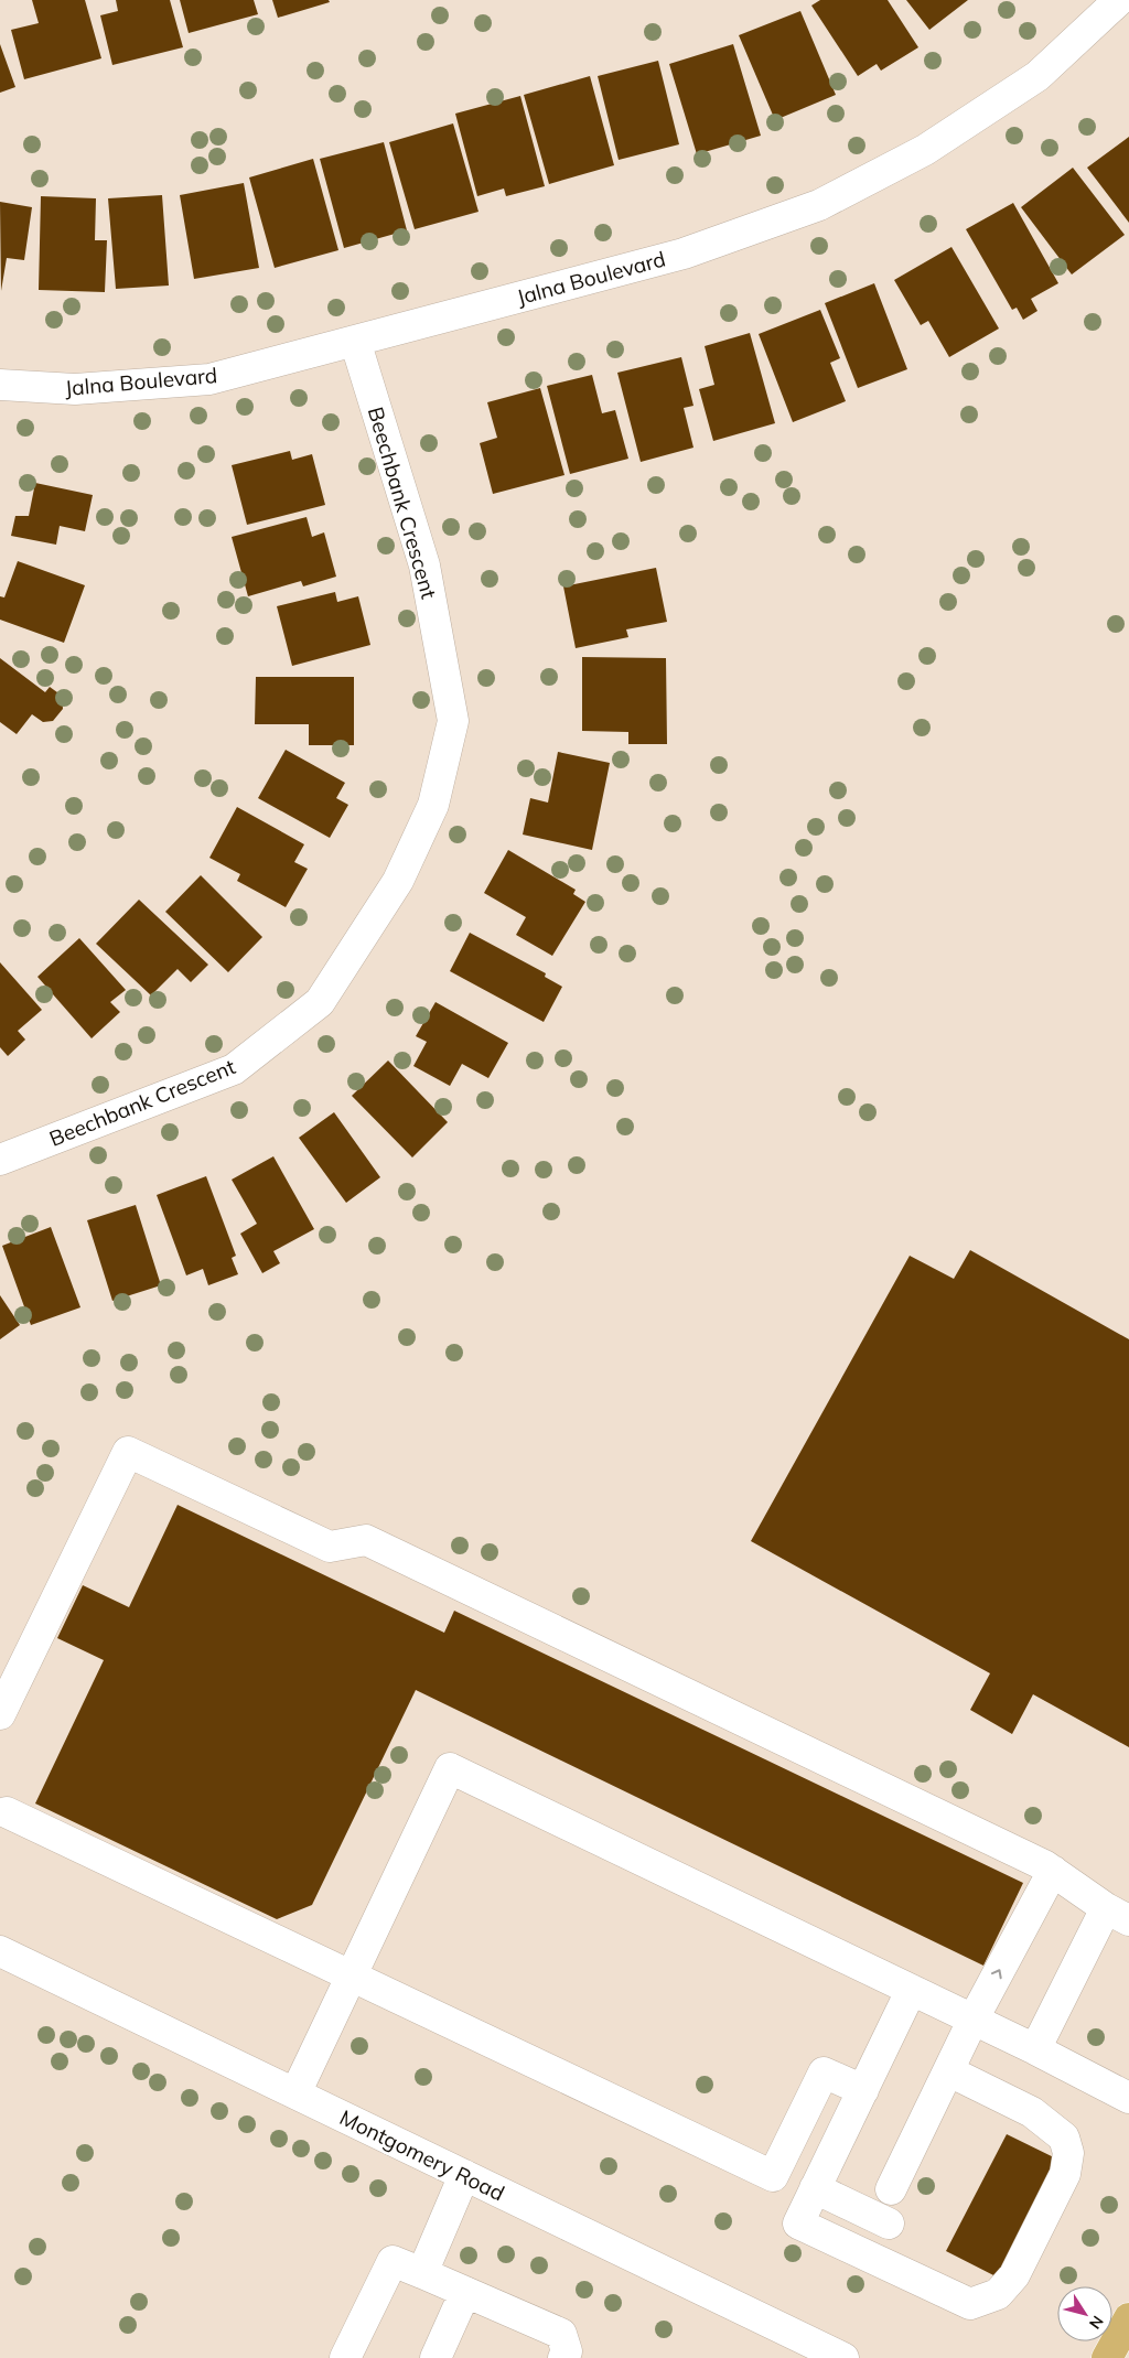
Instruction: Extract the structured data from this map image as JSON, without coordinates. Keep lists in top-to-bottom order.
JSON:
{
  "streets": {
    "street": ["Jalna Boulevard", "Beechbank Crescent", "Montgomery Road"]
  },
  "crossings": [
    ["Jalna Boulevard", "Beechbank Crescent"]
  ],
  "north": "bottom right"
}
